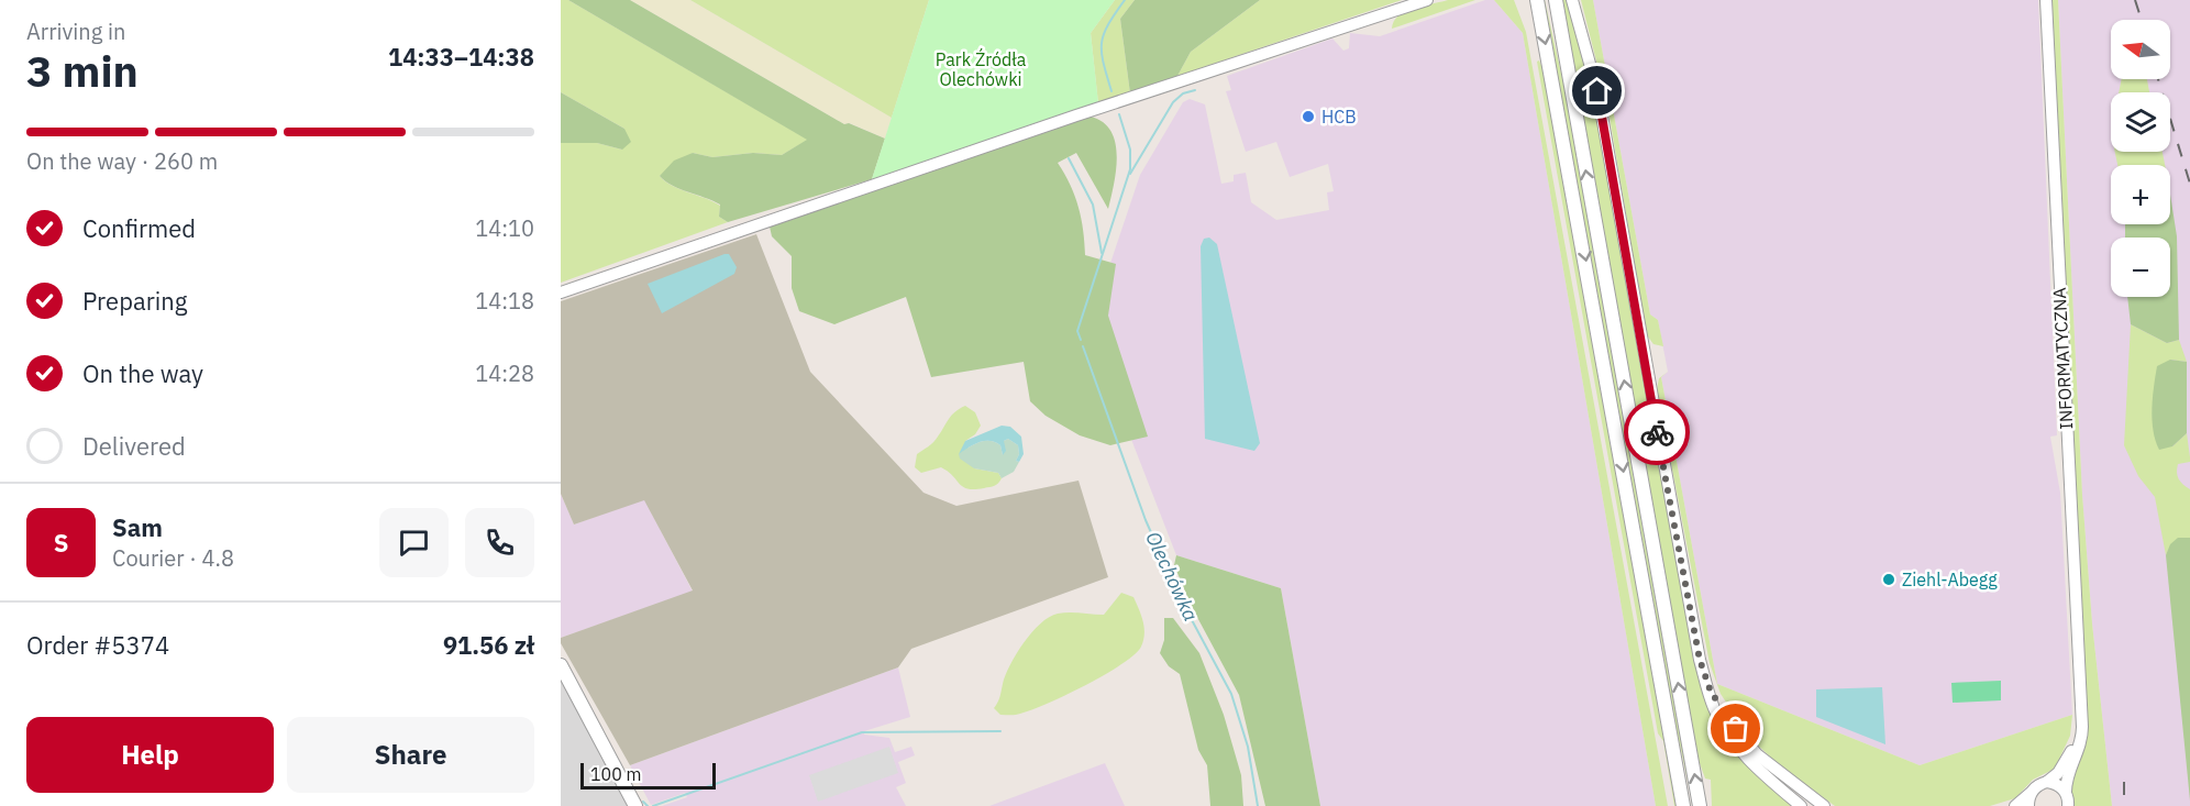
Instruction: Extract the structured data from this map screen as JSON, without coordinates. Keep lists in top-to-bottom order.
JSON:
{
  "streets": {
    "street": ["INFORMATYCZNA"]
  },
  "water": ["Olechówka"],
  "parks": ["Park Źródła Olechówki"],
  "places": ["HCB", "Ziehl-Abegg"],
  "scale_bar": "100 m",
  "north": "left",
  "page": {
    "heading": ["3 min", "Arriving in", "14:33–14:38"],
    "panel": [
      "Sam",
      "Courier · 4.8",
      "Order #5374",
      "91.56 zł"
    ],
    "map_buttons": ["+", "−"],
    "bar": "On the way · 260 m",
    "list": [
      ["Confirmed", "14:10"],
      ["Preparing", "14:18"],
      ["On the way", "14:28"],
      "Delivered"
    ],
    "round": "S",
    "buttons": ["Help", "Share"],
    "scale": "100 m"
  }
}
